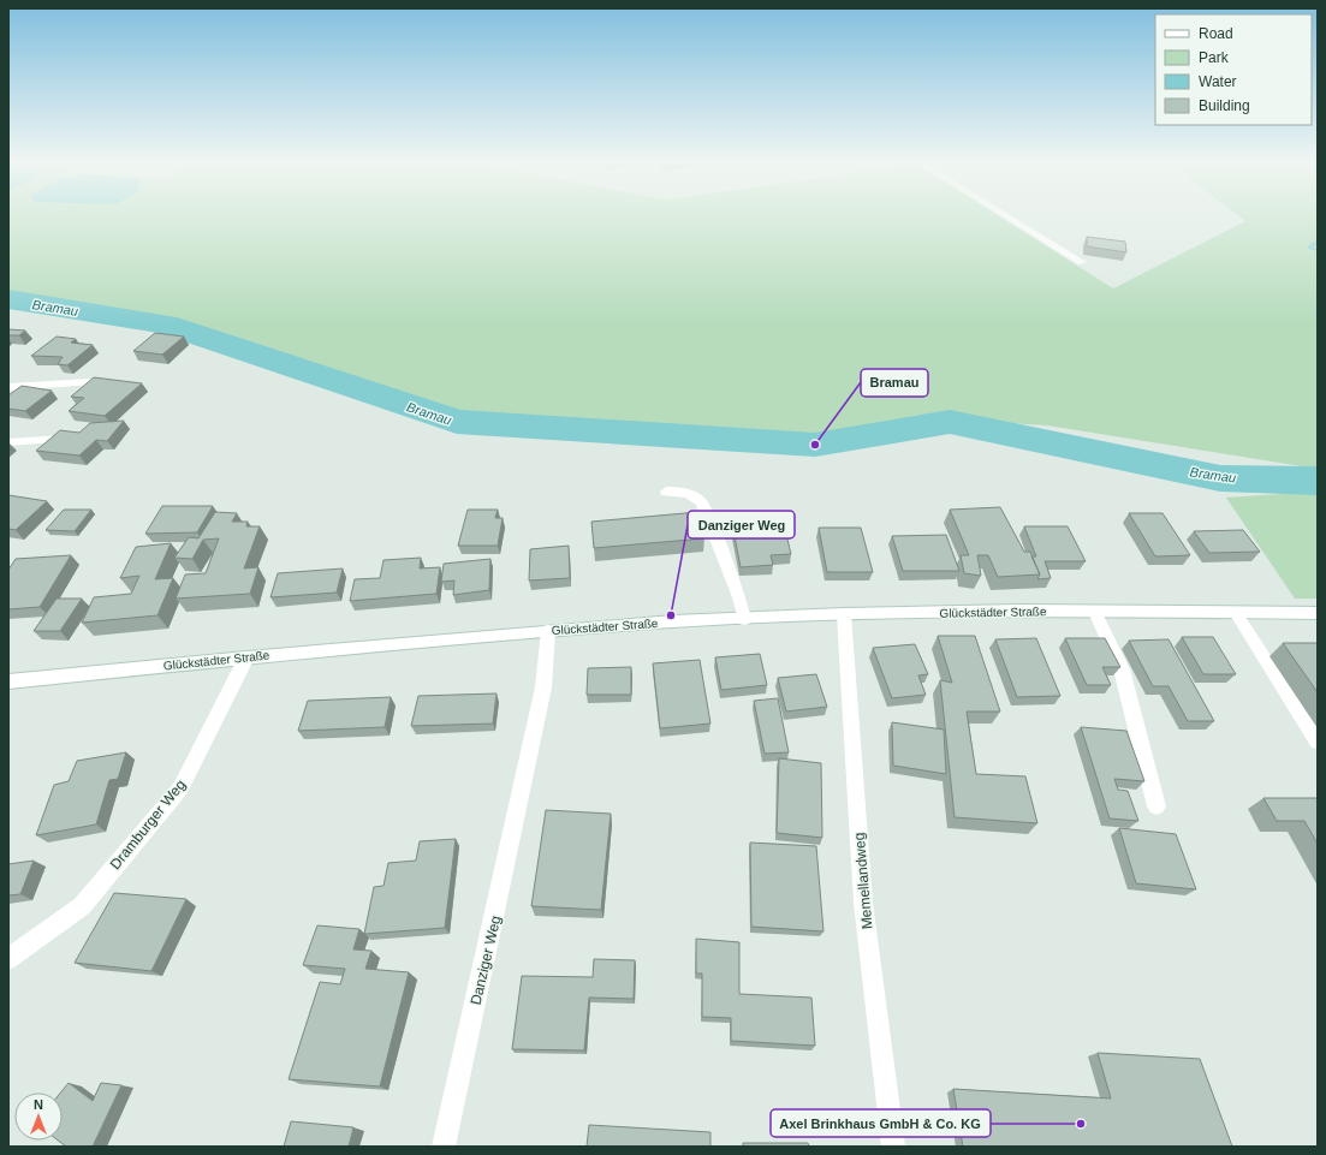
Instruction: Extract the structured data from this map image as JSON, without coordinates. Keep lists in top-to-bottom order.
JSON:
{
  "streets": {
    "street": [
      "Glückstädter Straße",
      "Dramburger Weg",
      "Memellandweg",
      "Danziger Weg"
    ]
  },
  "crossings": [
    ["Glückstädter Straße", "Dramburger Weg"],
    ["Glückstädter Straße", "Memellandweg"],
    ["Glückstädter Straße", "Danziger Weg"]
  ],
  "water": ["Bramau"],
  "places": ["Bramau", "Danziger Weg", "Axel Brinkhaus GmbH & Co. KG"],
  "legend": [
    "Road",
    "Park",
    "Water",
    "Building"
  ],
  "north": "top"
}
